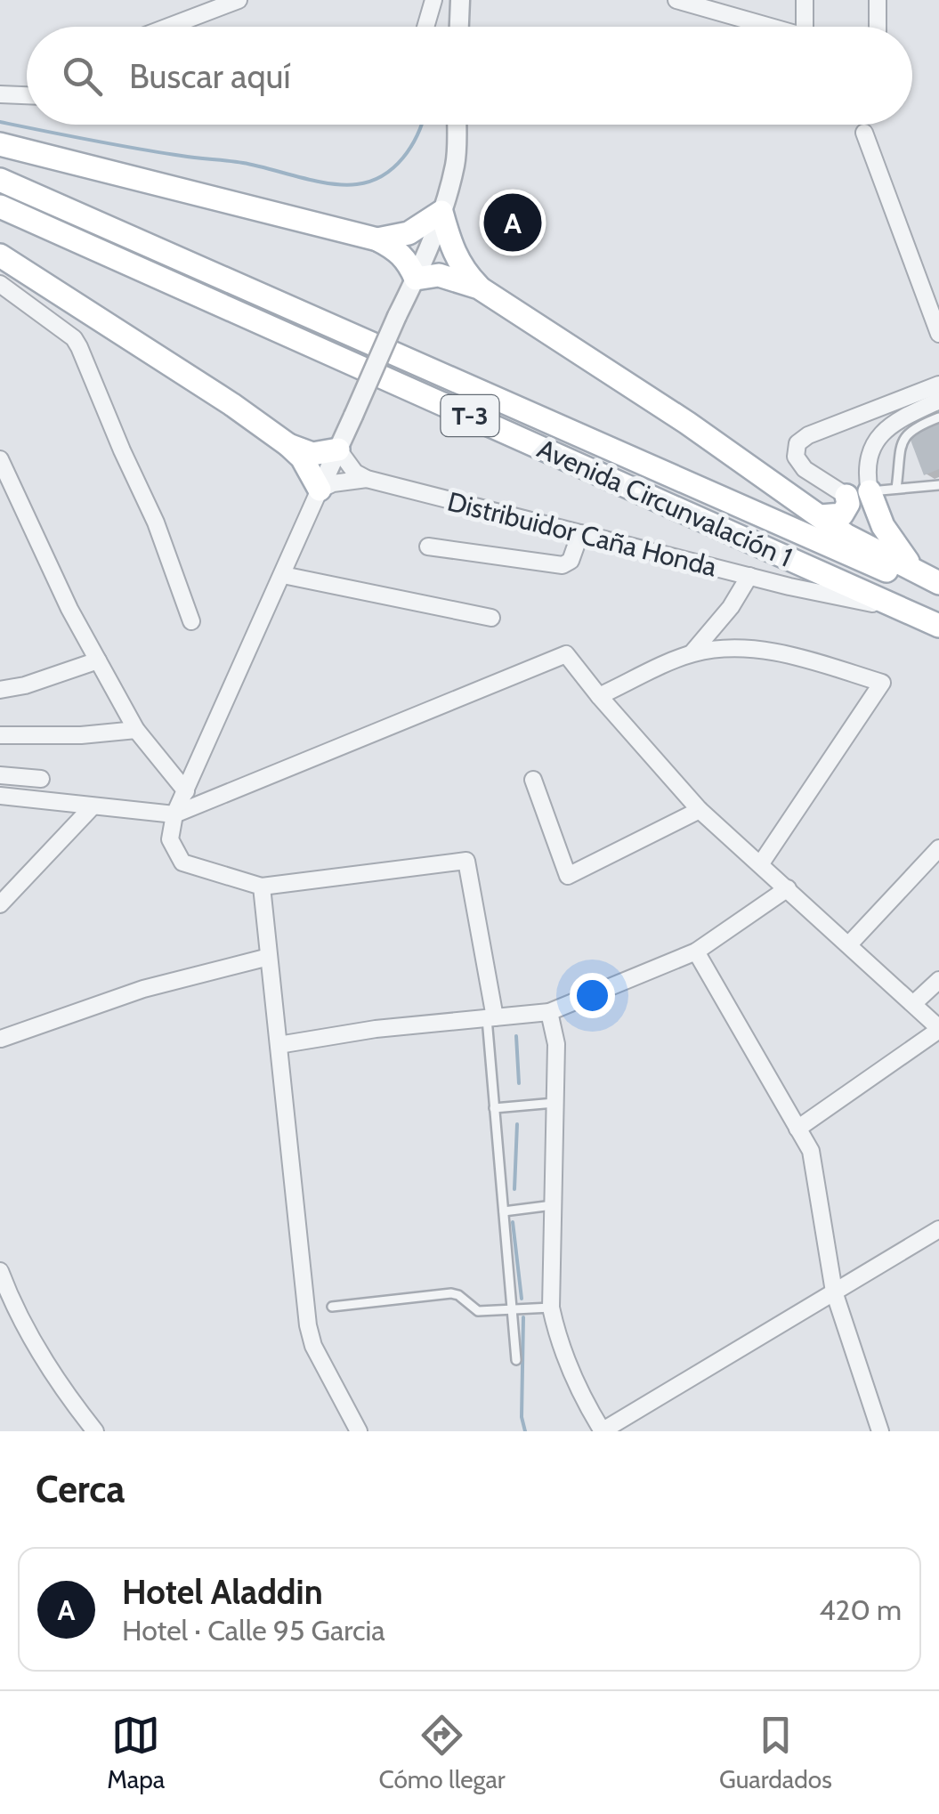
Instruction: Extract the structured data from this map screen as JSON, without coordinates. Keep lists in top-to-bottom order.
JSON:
{
  "streets": {
    "main road": ["T-3", "Avenida Circunvalación 1"],
    "street": ["Distribuidor Caña Honda"]
  },
  "crossings": [
    ["Avenida Circunvalación 1", "Distribuidor Caña Honda"]
  ],
  "page": {
    "search": "Buscar aquí",
    "pins": "A",
    "heading": "Cerca",
    "list": [
      {
        "mark": "A",
        "name": "Hotel Aladdin",
        "note": "Hotel · Calle 95 Garcia",
        "value": "420 m"
      }
    ],
    "nav": ["Mapa", "Cómo llegar", "Guardados"]
  }
}
